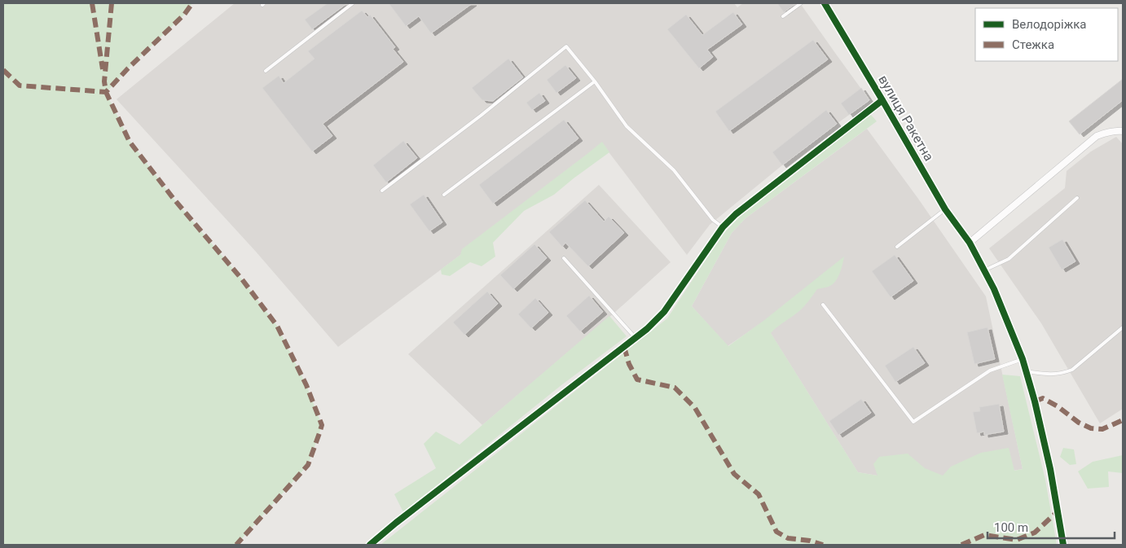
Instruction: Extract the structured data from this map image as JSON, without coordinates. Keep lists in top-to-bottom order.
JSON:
{
  "streets": {
    "street": ["вулиця Ракетна"]
  },
  "legend": ["Велодоріжка", "Стежка"],
  "scale_bar": "100 m"
}
